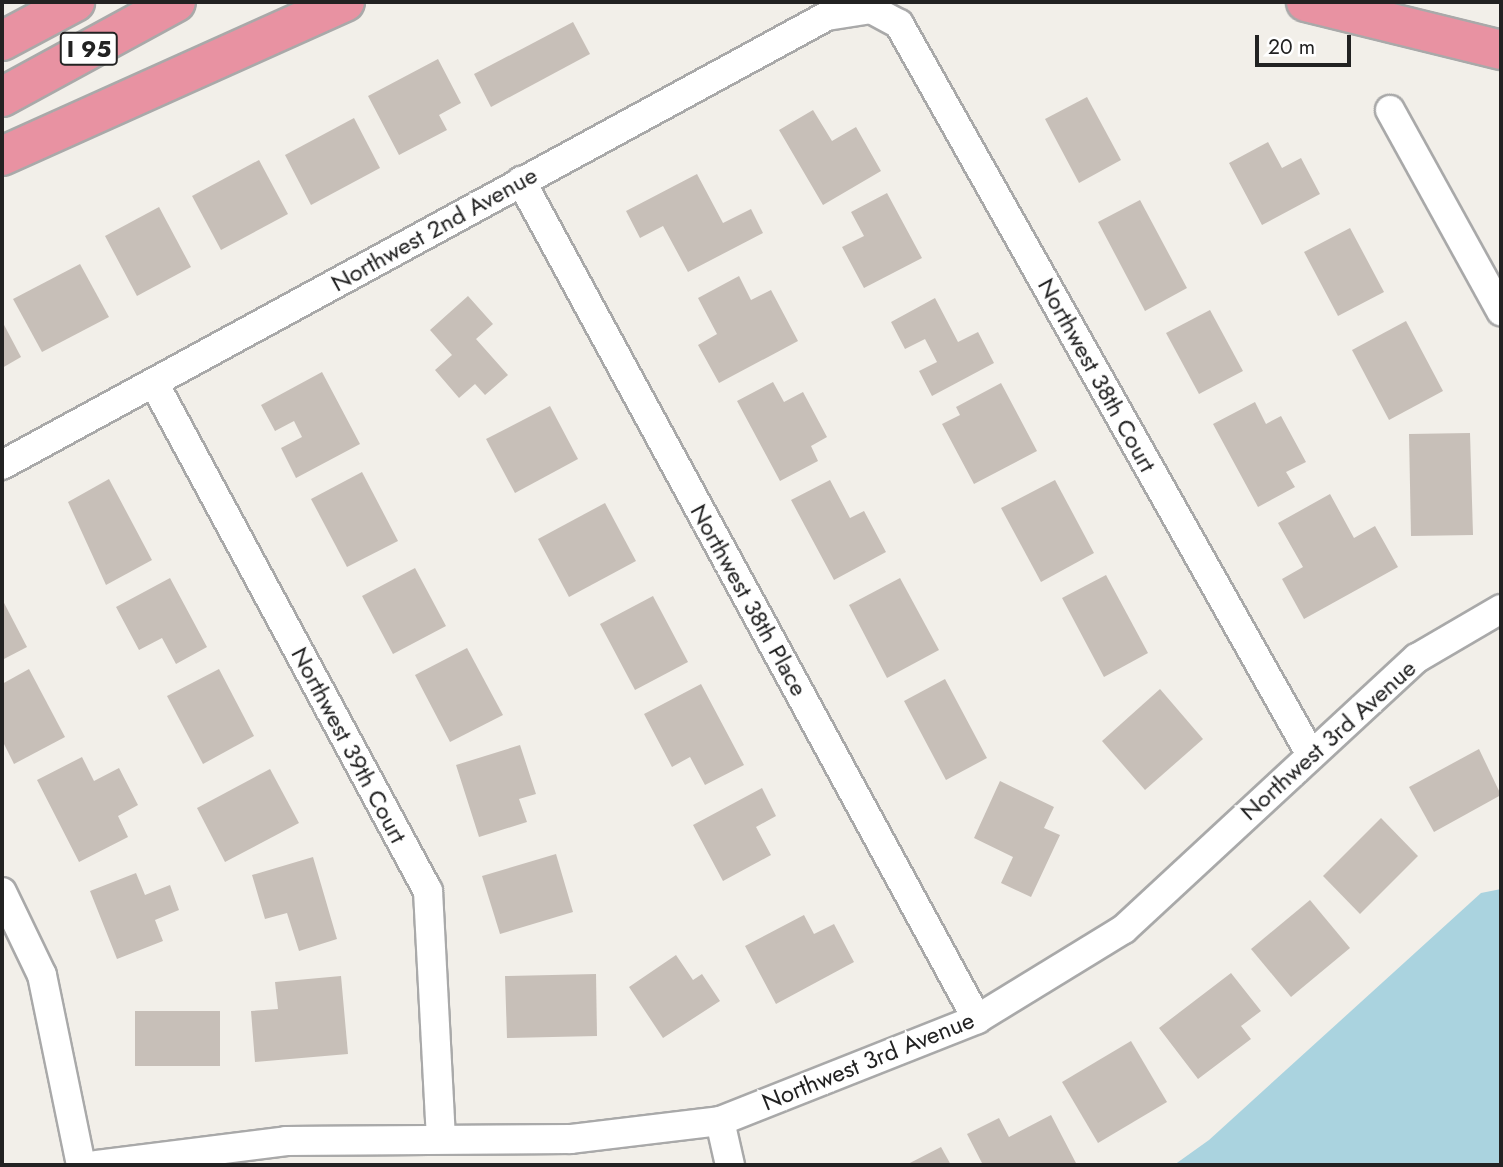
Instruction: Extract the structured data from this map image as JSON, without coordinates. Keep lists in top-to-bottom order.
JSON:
{
  "streets": {
    "highway": ["I 95"],
    "street": [
      "Northwest 2nd Avenue",
      "Northwest 38th Court",
      "Northwest 38th Place",
      "Northwest 3rd Avenue",
      "Northwest 39th Court"
    ]
  },
  "crossings": [
    ["Northwest 2nd Avenue", "Northwest 38th Court"],
    ["Northwest 2nd Avenue", "Northwest 38th Place"],
    ["Northwest 2nd Avenue", "Northwest 39th Court"],
    ["Northwest 38th Court", "Northwest 3rd Avenue"],
    ["Northwest 38th Place", "Northwest 3rd Avenue"],
    ["Northwest 3rd Avenue", "Northwest 39th Court"]
  ],
  "scale_bar": "20 m"
}
